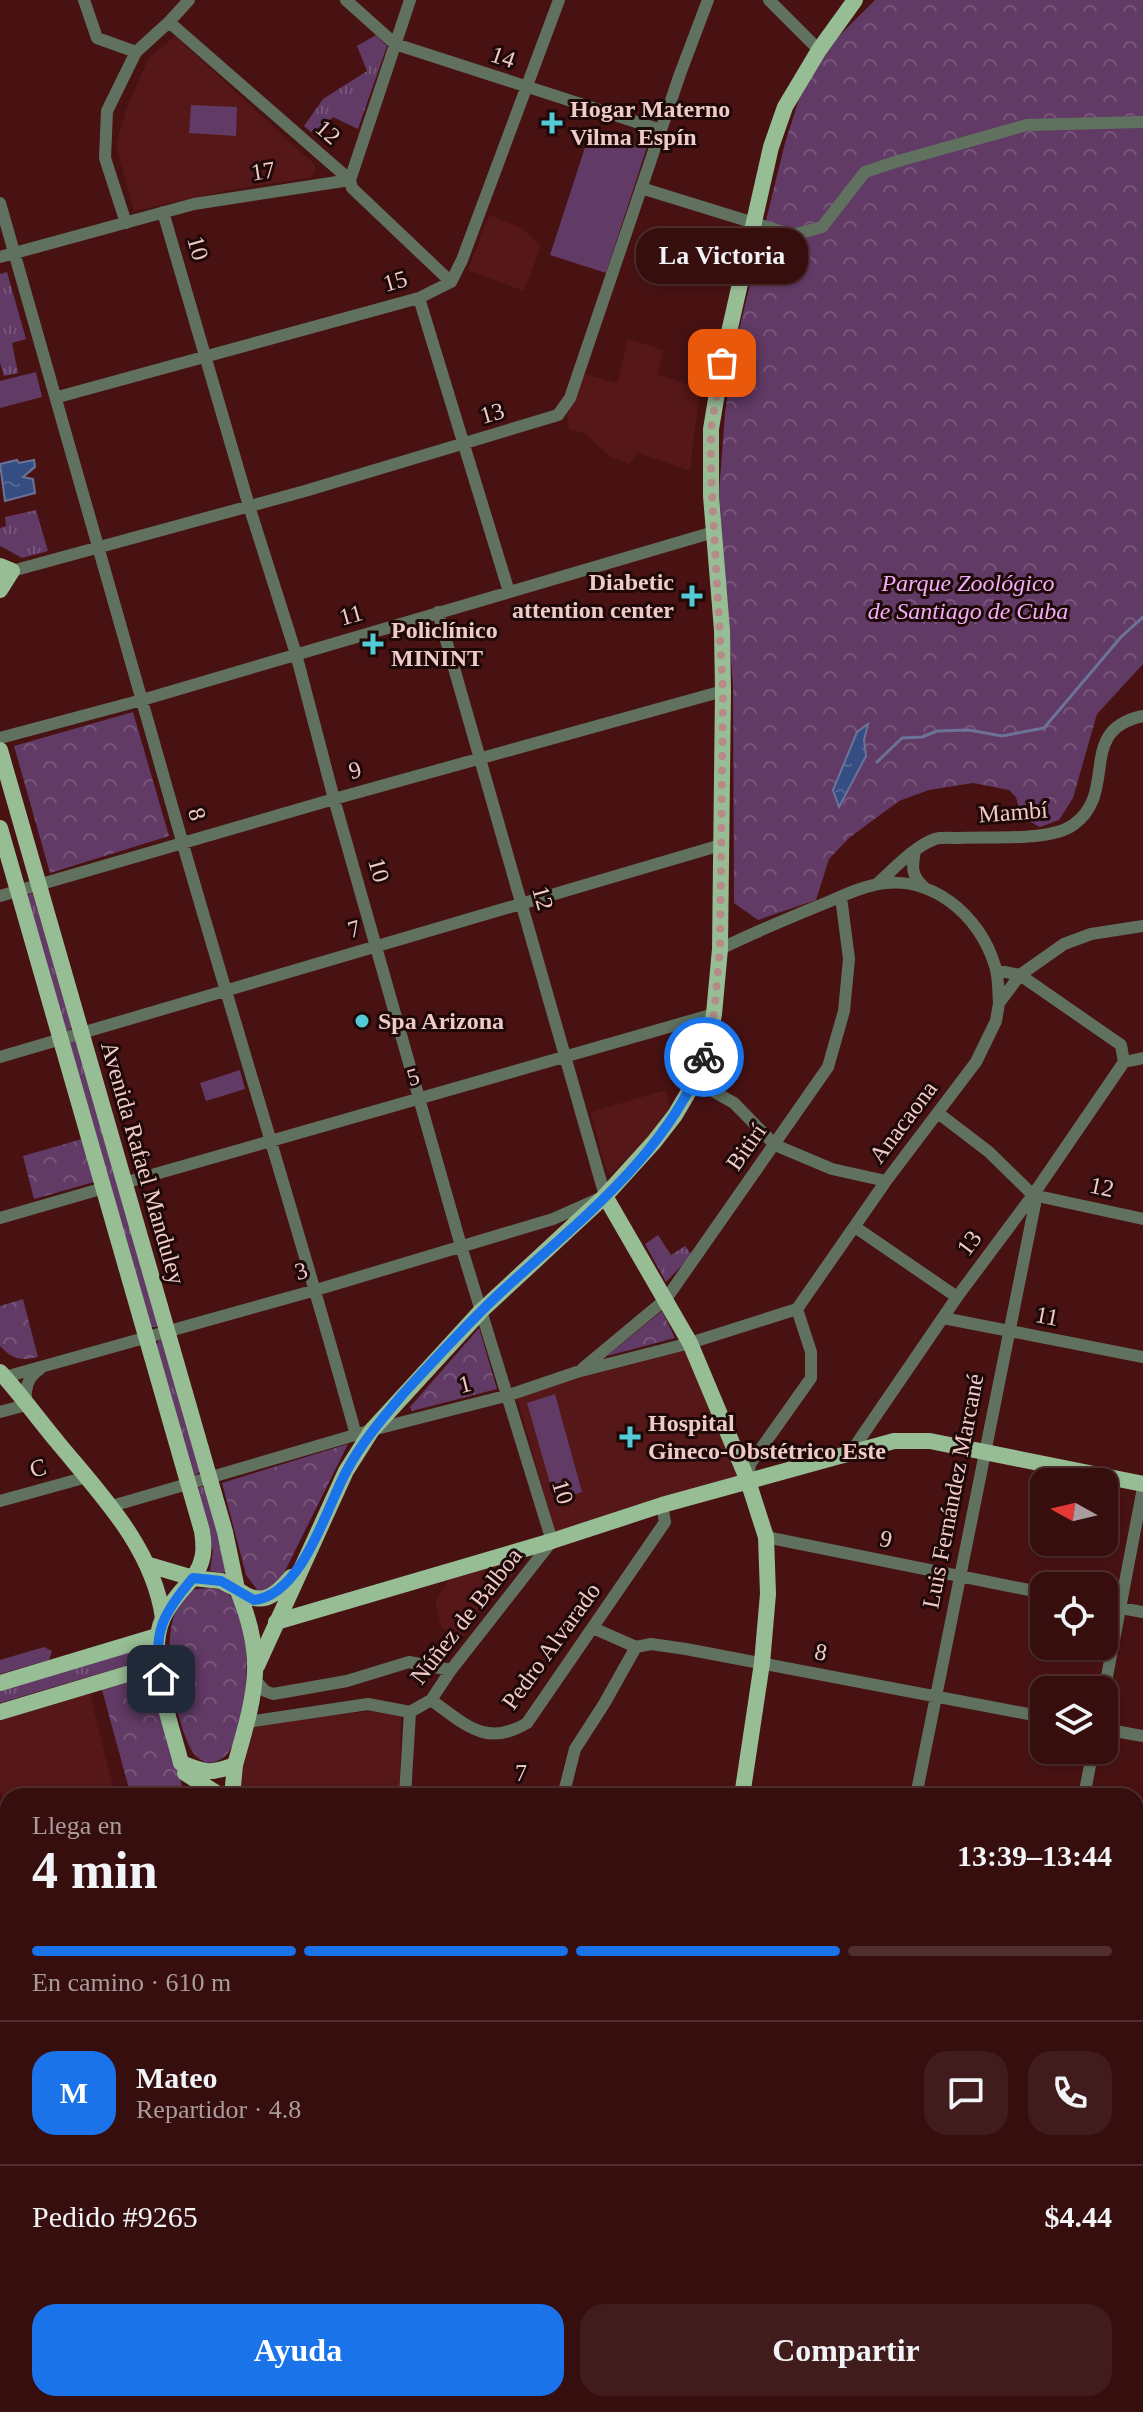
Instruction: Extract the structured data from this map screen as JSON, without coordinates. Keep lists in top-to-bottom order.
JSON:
{
  "streets": {
    "main road": ["10", "Avenida Rafael Manduley"],
    "street": [
      "14",
      "12",
      "17",
      "15",
      "13",
      "11",
      "9",
      "Mambí",
      "8",
      "7",
      "5",
      "Anacaona",
      "Bitirí",
      "3",
      "1",
      "C",
      "Luis Fernández Marcané",
      "Núñez de Balboa",
      "Pedro Alvarado"
    ]
  },
  "crossings": [
    ["14", "13"],
    ["12", "17"],
    ["12", "15"],
    ["12", "13"],
    ["12", "11"],
    ["12", "9"],
    ["12", "7"],
    ["12", "5"],
    ["12", "3"],
    ["12", "Luis Fernández Marcané"],
    ["17", "10"],
    ["17", "8"],
    ["10", "15"],
    ["10", "13"],
    ["10", "11"],
    ["10", "9"],
    ["10", "7"],
    ["10", "5"],
    ["10", "3"],
    ["10", "1"],
    ["10", "Luis Fernández Marcané"],
    ["10", "Núñez de Balboa"],
    ["10", "Pedro Alvarado"],
    ["15", "8"],
    ["13", "11"],
    ["13", "8"],
    ["13", "Luis Fernández Marcané"],
    ["11", "8"],
    ["11", "Luis Fernández Marcané"],
    ["9", "8"],
    ["9", "Avenida Rafael Manduley"],
    ["9", "Luis Fernández Marcané"],
    ["8", "7"],
    ["8", "5"],
    ["8", "3"],
    ["8", "1"],
    ["8", "Luis Fernández Marcané"],
    ["8", "Pedro Alvarado"],
    ["7", "Avenida Rafael Manduley"],
    ["5", "Avenida Rafael Manduley"],
    ["Bitirí", "1"],
    ["Avenida Rafael Manduley", "3"],
    ["Avenida Rafael Manduley", "1"],
    ["Núñez de Balboa", "Pedro Alvarado"]
  ],
  "parks": ["Parque Zoológico de Santiago de Cuba"],
  "places": {
    "health": [
      "Hogar Materno Vilma Espín",
      "Diabetic attention center",
      "Policlínico MININT",
      "Hospital Gineco-Obstétrico Este"
    ],
    "other": ["La Victoria", "Spa Arizona"]
  },
  "north": "left",
  "page": {
    "bubble": "La Victoria",
    "heading": ["4 min", "Llega en", "13:39–13:44"],
    "panel": [
      "Mateo",
      "Repartidor · 4.8",
      "Pedido #9265",
      "$4.44"
    ],
    "bar": "En camino · 610 m",
    "round": "M",
    "buttons": ["Ayuda", "Compartir"]
  }
}
